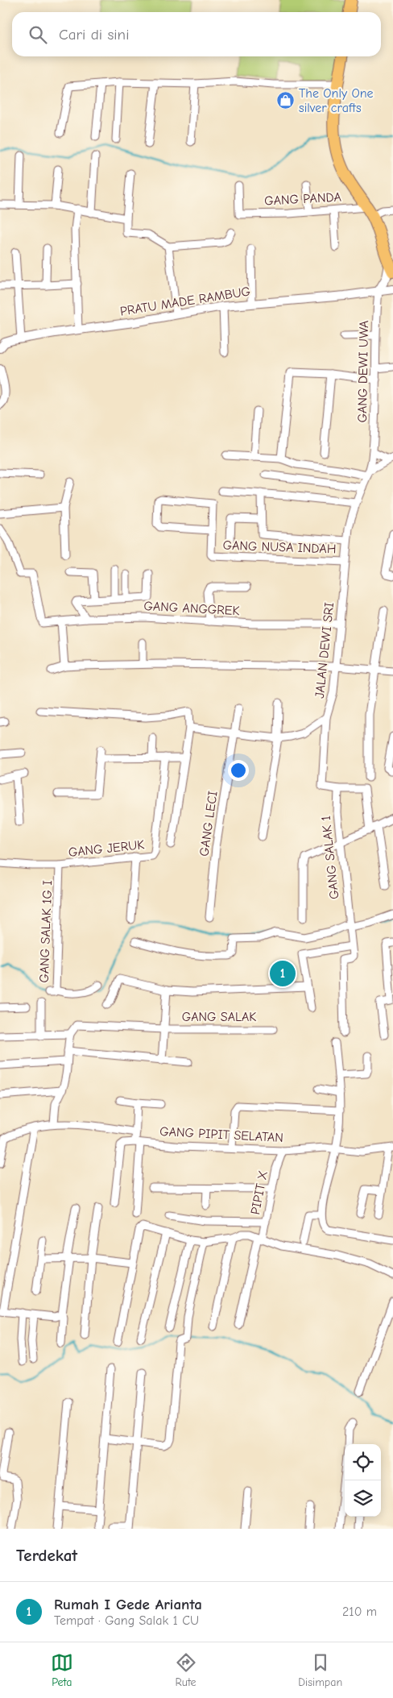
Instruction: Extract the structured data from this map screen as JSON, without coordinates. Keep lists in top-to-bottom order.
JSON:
{
  "streets": {
    "street": [
      "GANG PANDA",
      "PRATU MADE RAMBUG",
      "GANG DEWI UWA",
      "GANG NUSA INDAH",
      "GANG ANGGREK",
      "JALAN DEWI SRI",
      "GANG LECI",
      "GANG JERUK",
      "GANG SALAK 1",
      "GANG SALAK 1G I",
      "GANG SALAK",
      "GANG PIPIT SELATAN",
      "PIPIT X"
    ]
  },
  "crossings": [
    ["PRATU MADE RAMBUG", "GANG DEWI UWA"],
    ["GANG DEWI UWA", "JALAN DEWI SRI"],
    ["GANG NUSA INDAH", "JALAN DEWI SRI"],
    ["GANG ANGGREK", "JALAN DEWI SRI"],
    ["JALAN DEWI SRI", "GANG LECI"],
    ["GANG JERUK", "GANG SALAK 1G I"],
    ["GANG PIPIT SELATAN", "PIPIT X"]
  ],
  "places": {
    "shop": ["The Only One silver crafts"]
  },
  "page": {
    "search": "Cari di sini",
    "pins": "1",
    "heading": "Terdekat",
    "list": [
      {
        "mark": "1",
        "name": "Rumah I Gede Arianta",
        "note": "Tempat · Gang Salak 1 CU",
        "value": "210 m"
      }
    ],
    "nav": ["Peta", "Rute", "Disimpan"]
  }
}
